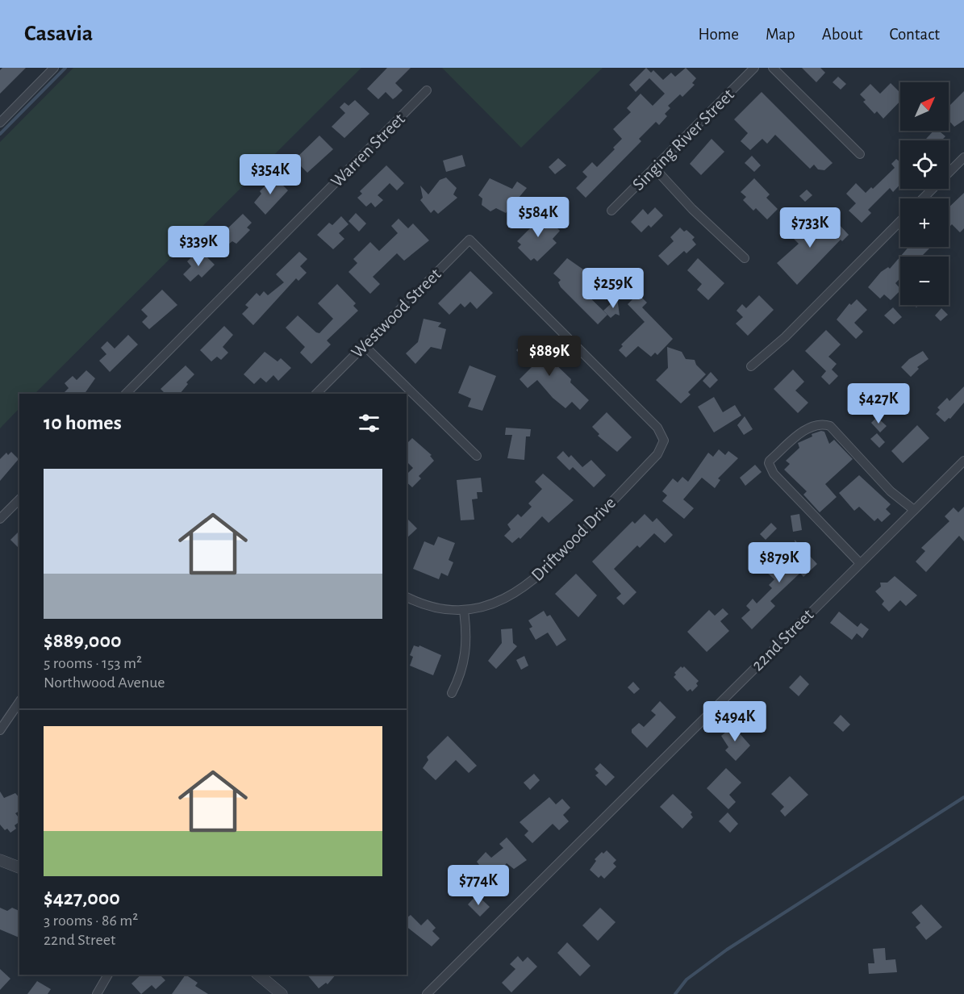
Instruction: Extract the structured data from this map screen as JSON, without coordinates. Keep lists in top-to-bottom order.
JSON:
{
  "streets": {
    "street": [
      "Singing River Street",
      "Warren Street",
      "Westwood Street",
      "Driftwood Drive",
      "22nd Street"
    ]
  },
  "crossings": [
    ["Westwood Street", "Driftwood Drive"]
  ],
  "north": "top right",
  "page": {
    "header": "Casavia",
    "nav": [
      "Home",
      "Map",
      "About",
      "Contact"
    ],
    "map_buttons": ["+", "−"],
    "price": [
      "$354K",
      "$584K",
      "$733K",
      "$339K",
      "$259K",
      "$889K",
      "$427K",
      "$879K",
      "$494K",
      "$774K"
    ],
    "heading": "10 homes",
    "list": [
      {
        "name": "$889,000",
        "note": "5 rooms · 153 m² · Northwood Avenue"
      },
      {
        "name": "$427,000",
        "note": "3 rooms · 86 m² · 22nd Street"
      }
    ]
  }
}
